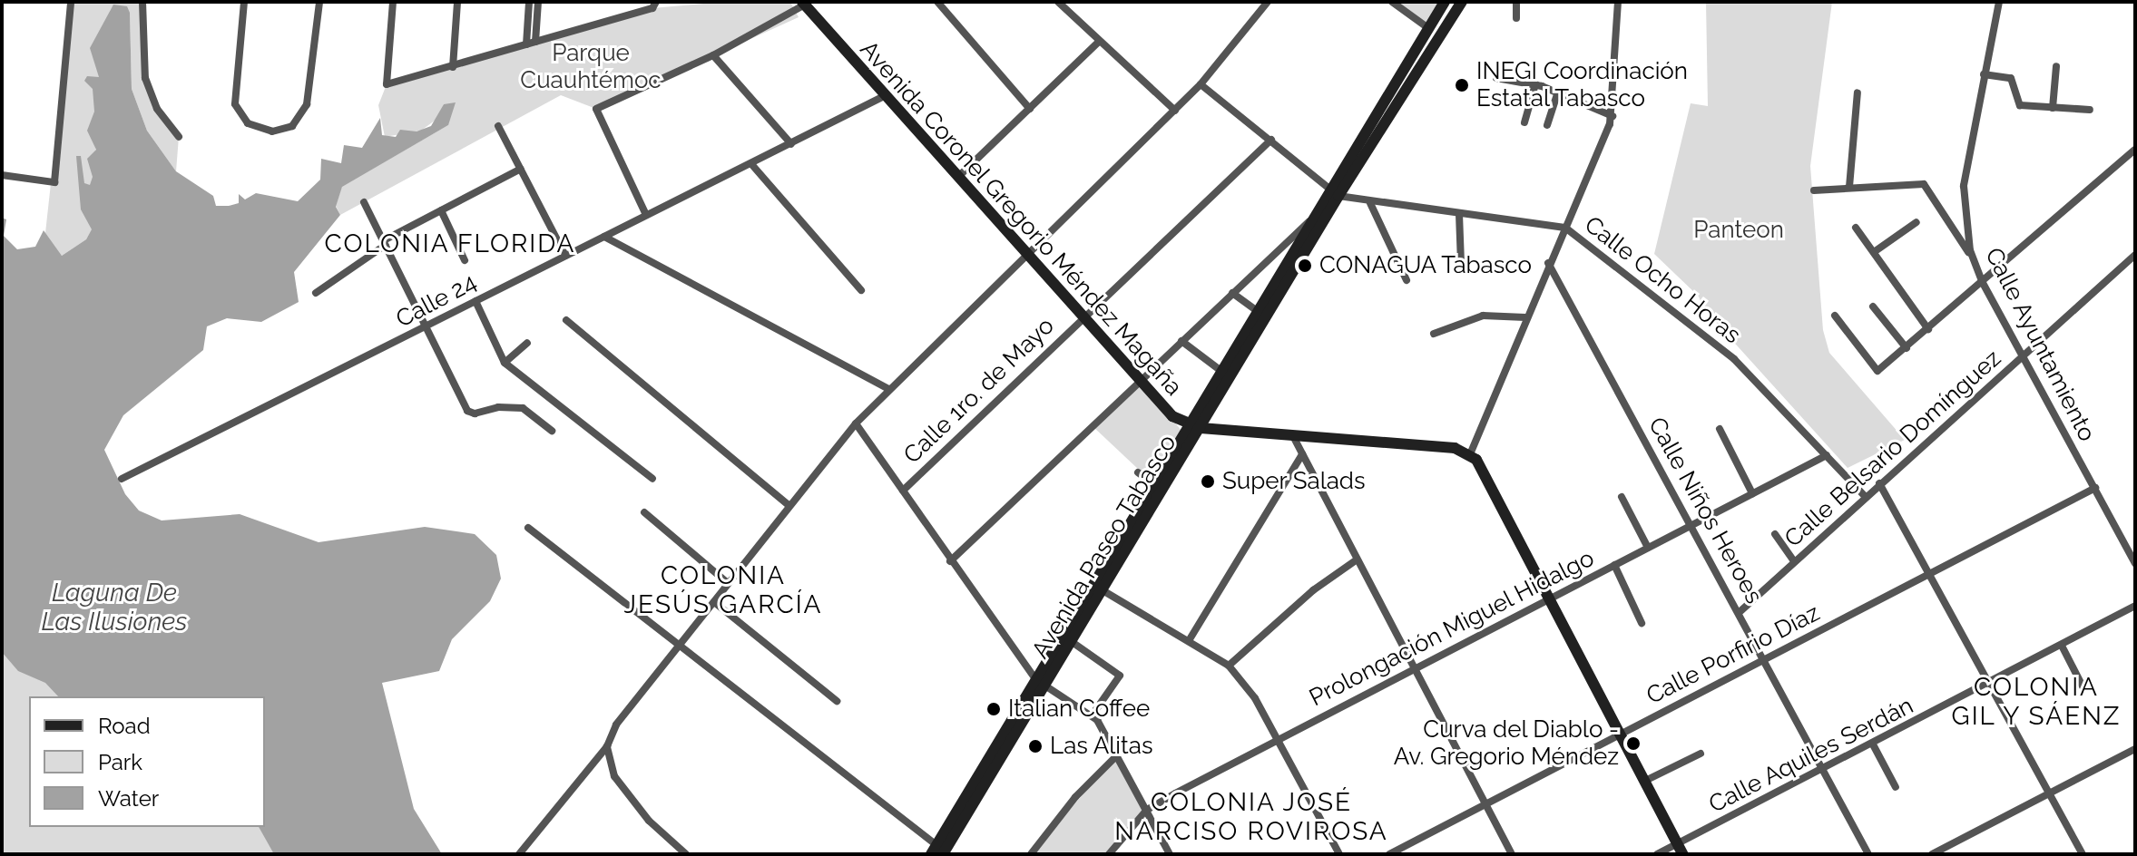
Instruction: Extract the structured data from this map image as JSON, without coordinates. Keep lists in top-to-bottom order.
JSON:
{
  "streets": {
    "main road": ["Avenida Coronel Gregorio Méndez Magaña", "Avenida Paseo Tabasco"],
    "street": [
      "Calle Ocho Horas",
      "Calle 24",
      "Calle Ayuntamiento",
      "Calle 1ro. de Mayo",
      "Calle Belsario Domínguez",
      "Calle Niños Heroes",
      "Prolongación Miguel Hidalgo",
      "Calle Porfirio Díaz",
      "Calle Aquiles Serdán"
    ]
  },
  "crossings": [
    ["Avenida Coronel Gregorio Méndez Magaña", "Calle 24"],
    ["Avenida Coronel Gregorio Méndez Magaña", "Calle 1ro. de Mayo"],
    ["Avenida Coronel Gregorio Méndez Magaña", "Avenida Paseo Tabasco"],
    ["Calle Ocho Horas", "Calle 1ro. de Mayo"],
    ["Calle Ocho Horas", "Calle Belsario Domínguez"],
    ["Calle Ocho Horas", "Avenida Paseo Tabasco"],
    ["Calle Ocho Horas", "Prolongación Miguel Hidalgo"],
    ["Calle Ayuntamiento", "Calle Belsario Domínguez"],
    ["Calle Ayuntamiento", "Calle Porfirio Díaz"],
    ["Calle Belsario Domínguez", "Calle Niños Heroes"],
    ["Calle Niños Heroes", "Prolongación Miguel Hidalgo"],
    ["Calle Niños Heroes", "Calle Porfirio Díaz"],
    ["Calle Niños Heroes", "Calle Aquiles Serdán"]
  ],
  "districts": [
    "COLONIA FLORIDA",
    "COLONIA JESÚS GARCÍA",
    "COLONIA GIL Y SÁENZ",
    "COLONIA JOSÉ NARCISO ROVIROSA"
  ],
  "water": ["Laguna De Las Ilusiones"],
  "parks": ["Parque Cuauhtémoc", "Panteon"],
  "places": [
    "INEGI Coordinación Estatal Tabasco",
    "CONAGUA Tabasco",
    "Super Salads",
    "Italian Coffee",
    "Curva del Diablo - Av. Gregorio Méndez",
    "Las Alitas"
  ],
  "legend": ["Road", "Park", "Water"]
}
